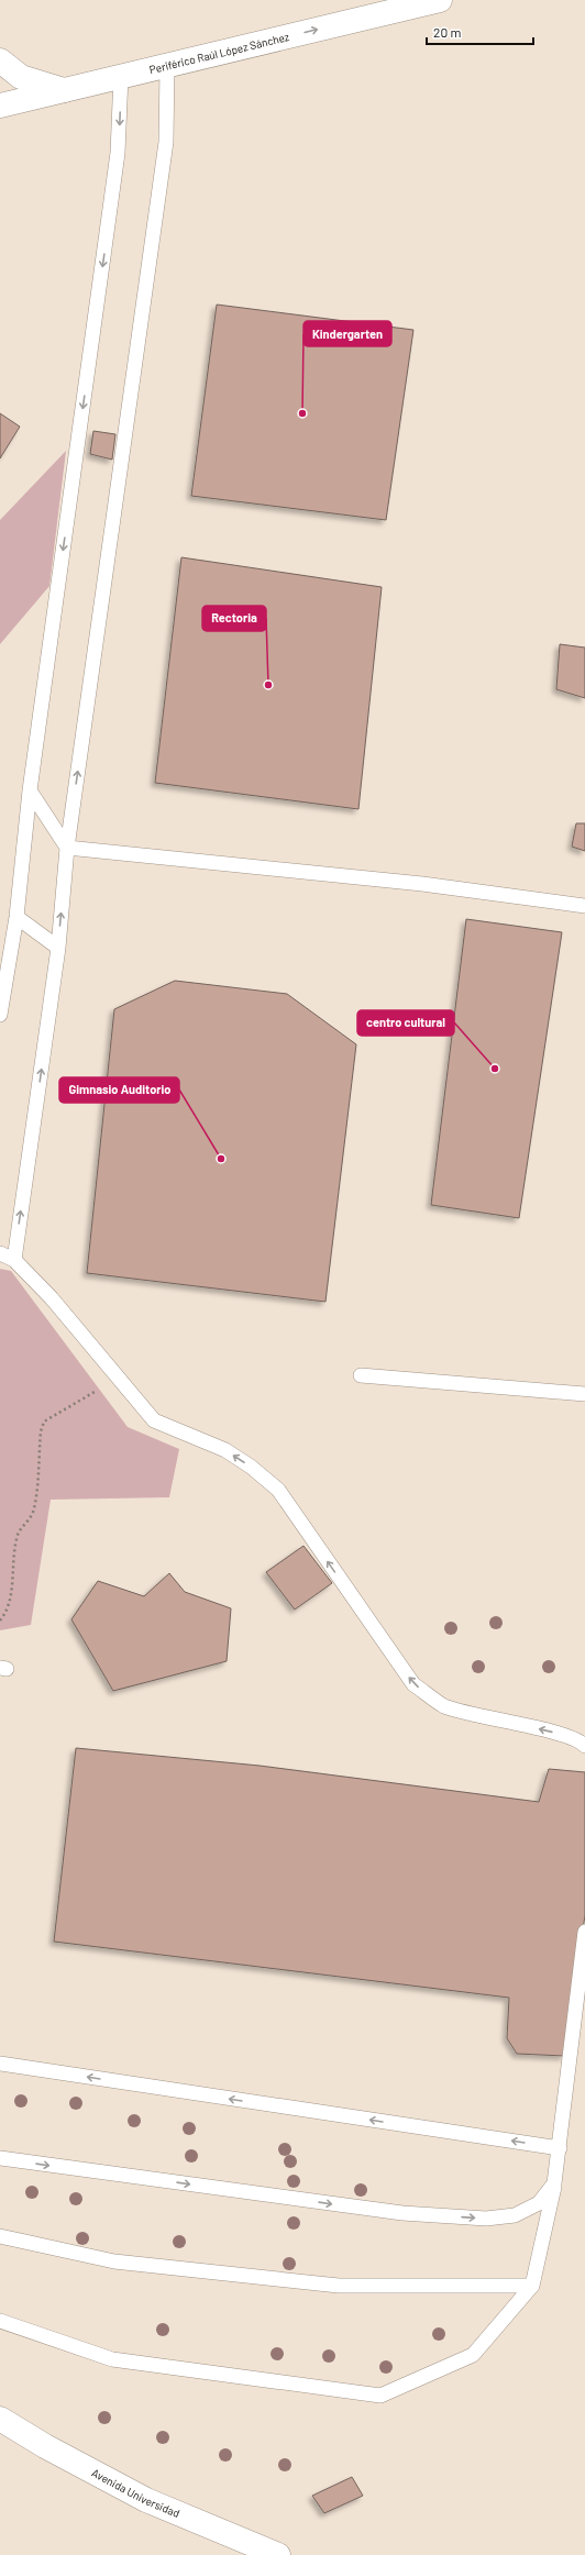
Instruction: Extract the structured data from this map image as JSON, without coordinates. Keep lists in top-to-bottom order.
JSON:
{
  "streets": {
    "main road": ["Periférico Raúl López Sánchez", "Avenida Universidad"]
  },
  "one_way": ["Periférico Raúl López Sánchez"],
  "places": [
    "Kindergarten",
    "Rectoria",
    "centro cultural",
    "Gimnasio Auditorio"
  ],
  "scale_bar": "20 m"
}
